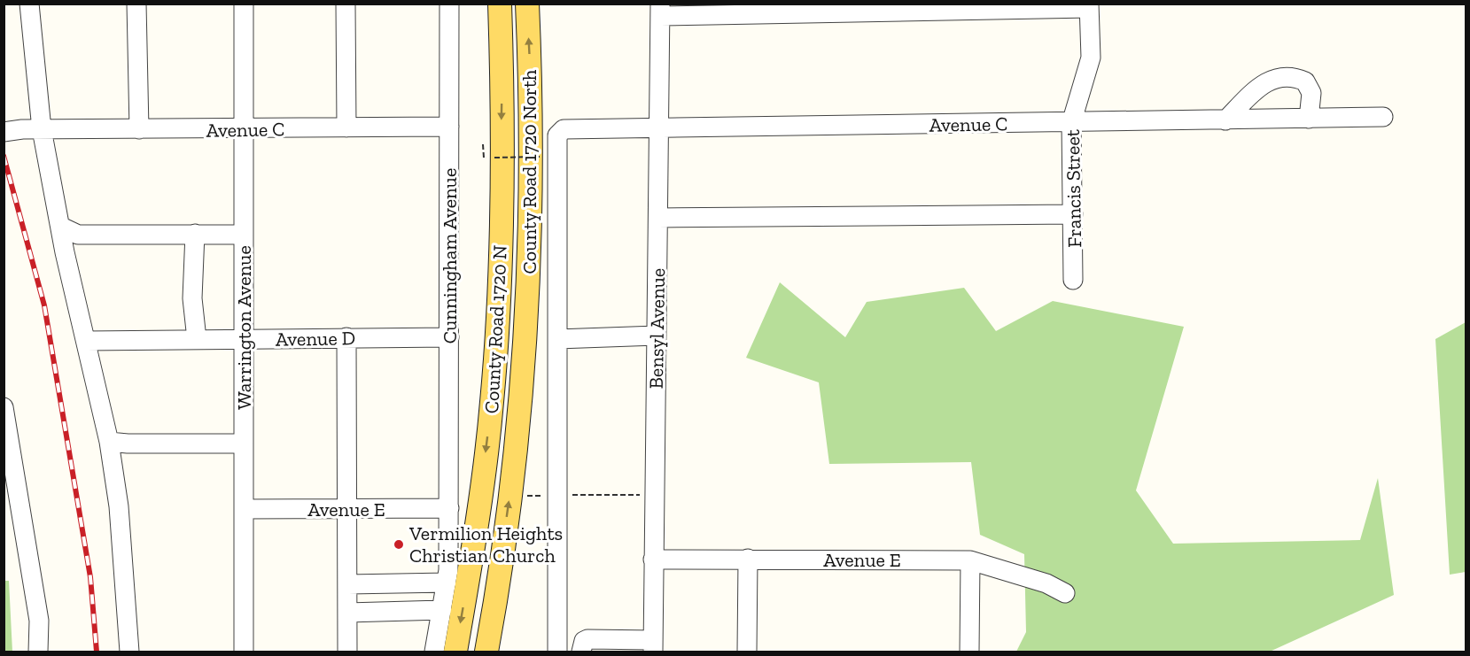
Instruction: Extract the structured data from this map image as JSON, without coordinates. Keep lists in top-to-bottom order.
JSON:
{
  "streets": {
    "main road": ["County Road 1720 North", "County Road 1720 N"],
    "street": [
      "Avenue C",
      "Francis Street",
      "Cunningham Avenue",
      "Warrington Avenue",
      "Bensyl Avenue",
      "Avenue D",
      "Avenue E"
    ]
  },
  "crossings": [
    ["Avenue C", "Francis Street"],
    ["Avenue C", "Cunningham Avenue"],
    ["Avenue C", "Warrington Avenue"],
    ["Avenue C", "Bensyl Avenue"],
    ["County Road 1720 North", "County Road 1720 N"],
    ["Cunningham Avenue", "Avenue D"],
    ["Cunningham Avenue", "Avenue E"],
    ["Warrington Avenue", "Avenue D"],
    ["Warrington Avenue", "Avenue E"],
    ["Bensyl Avenue", "Avenue E"]
  ],
  "one_way": ["County Road 1720 North"],
  "places": ["Vermilion Heights Christian Church"]
}
